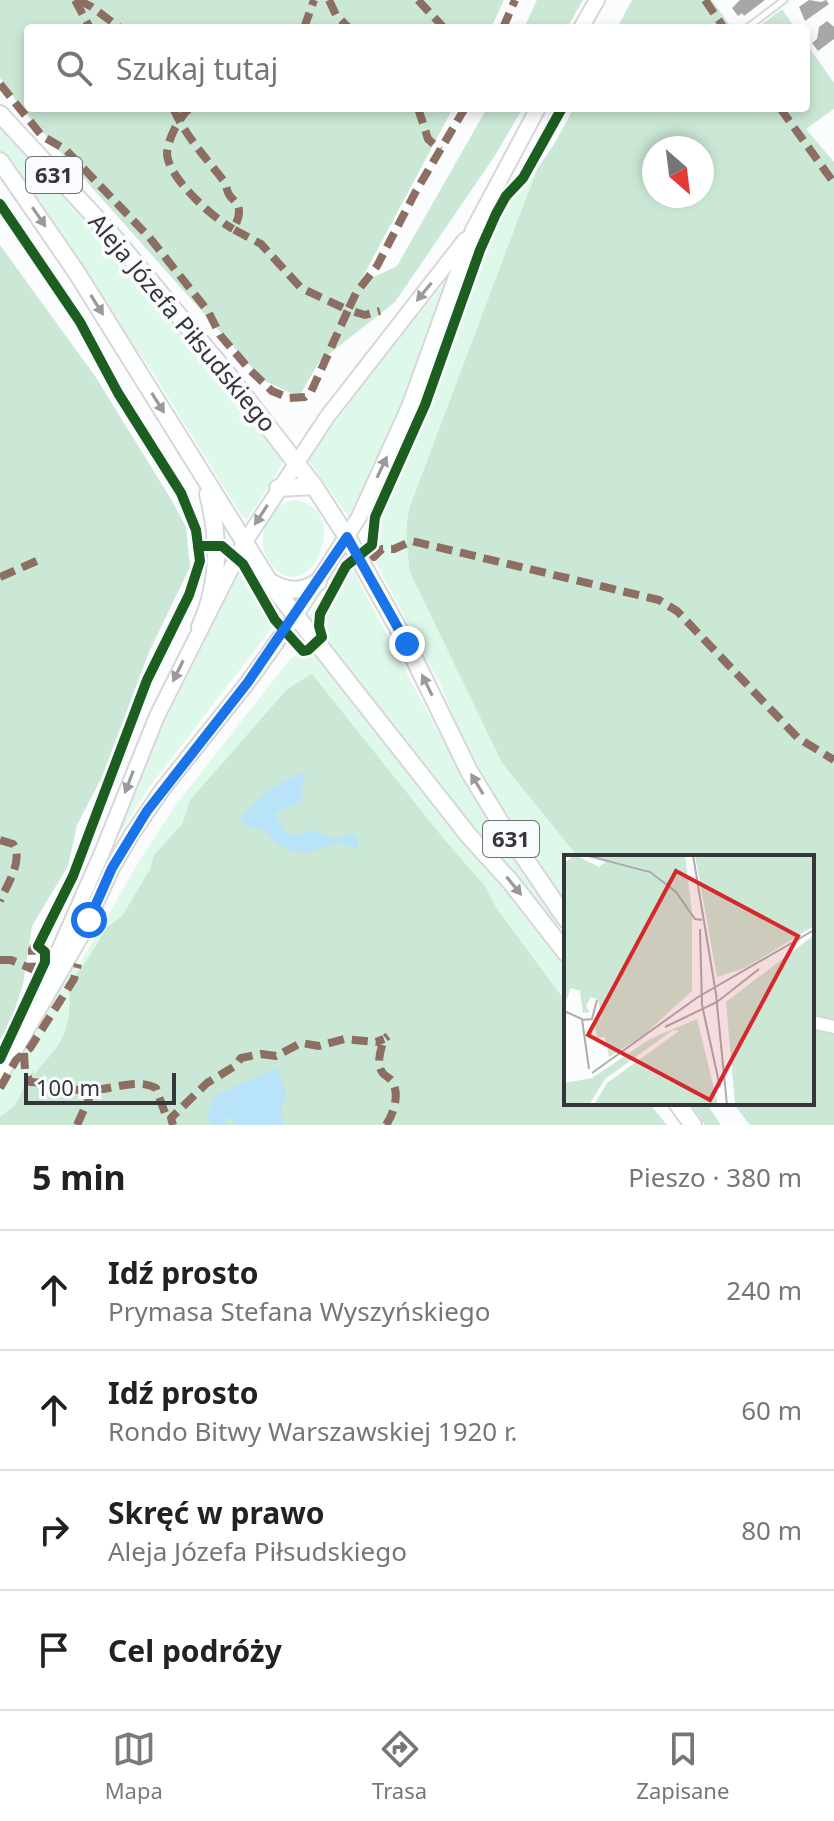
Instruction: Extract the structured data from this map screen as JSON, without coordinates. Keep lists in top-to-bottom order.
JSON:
{
  "streets": {
    "main road": ["631", "Aleja Józefa Piłsudskiego"]
  },
  "crossings": [
    ["631", "Aleja Józefa Piłsudskiego"]
  ],
  "scale_bar": "100 m",
  "north": "bottom right",
  "page": {
    "search": "Szukaj tutaj",
    "scale": "100 m",
    "heading": ["5 min", "Pieszo · 380 m"],
    "list": [
      ["Idź prosto", "Prymasa Stefana Wyszyńskiego", "240 m"],
      ["Idź prosto", "Rondo Bitwy Warszawskiej 1920 r.", "60 m"],
      ["Skręć w prawo", "Aleja Józefa Piłsudskiego", "80 m"],
      "Cel podróży"
    ],
    "nav": ["Mapa", "Trasa", "Zapisane"]
  }
}
